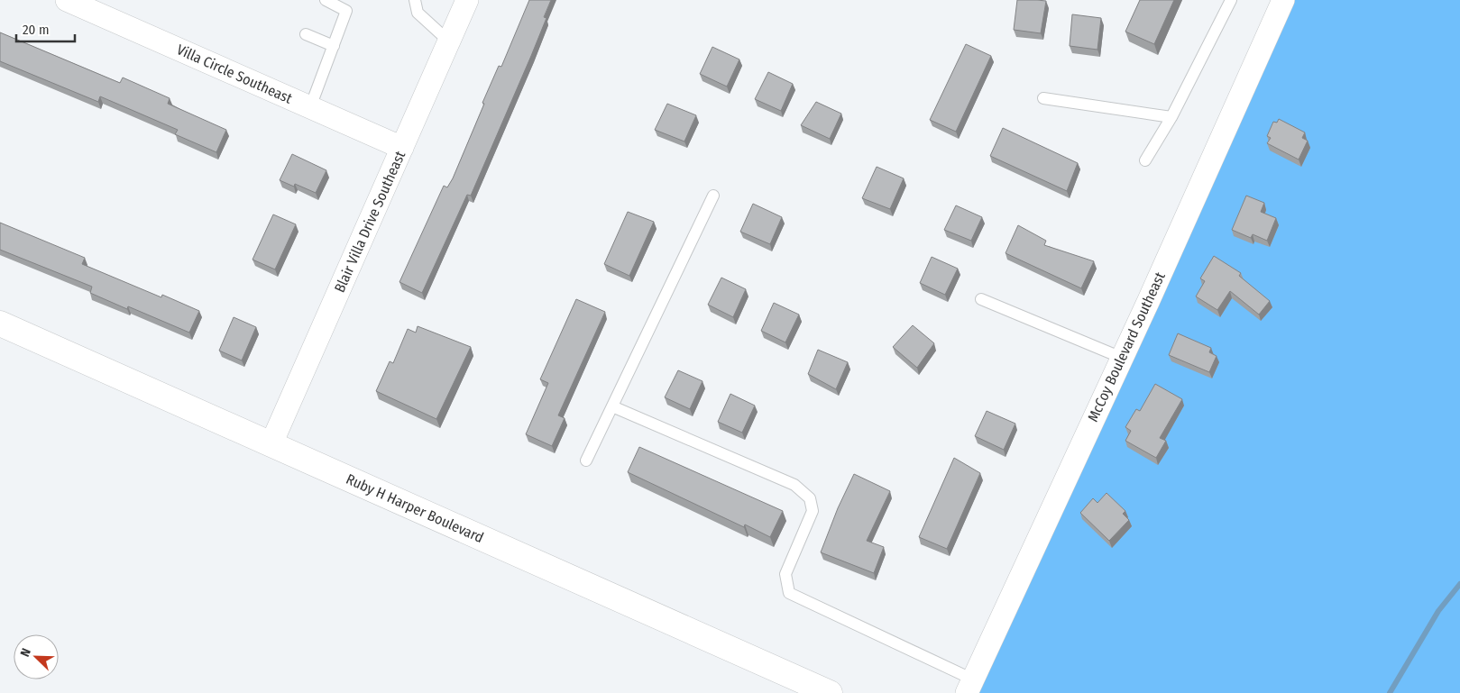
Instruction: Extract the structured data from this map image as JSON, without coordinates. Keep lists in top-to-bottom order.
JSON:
{
  "streets": {
    "street": [
      "Villa Circle Southeast",
      "Blair Villa Drive Southeast",
      "McCoy Boulevard Southeast",
      "Ruby H Harper Boulevard"
    ]
  },
  "crossings": [
    ["Villa Circle Southeast", "Blair Villa Drive Southeast"],
    ["Blair Villa Drive Southeast", "Ruby H Harper Boulevard"]
  ],
  "scale_bar": "20 m",
  "north": "top left"
}
